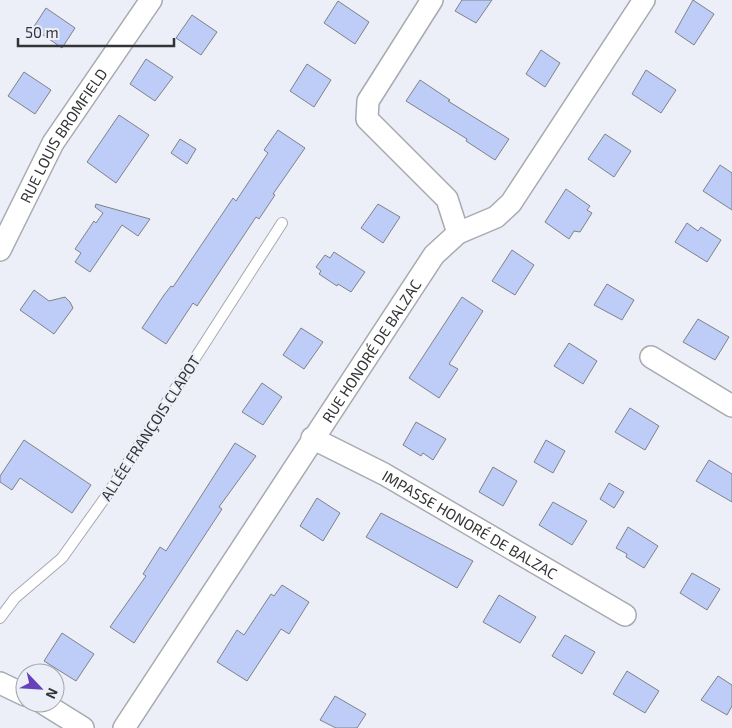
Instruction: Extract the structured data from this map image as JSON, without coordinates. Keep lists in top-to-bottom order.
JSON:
{
  "streets": {
    "street": ["RUE LOUIS BROMFIELD", "RUE HONORÉ DE BALZAC", "IMPASSE HONORÉ DE BALZAC"],
    "lane": ["ALLÉE FRANÇOIS CLAPOT"]
  },
  "crossings": [
    ["RUE HONORÉ DE BALZAC", "IMPASSE HONORÉ DE BALZAC"]
  ],
  "scale_bar": "50 m",
  "north": "bottom right"
}
